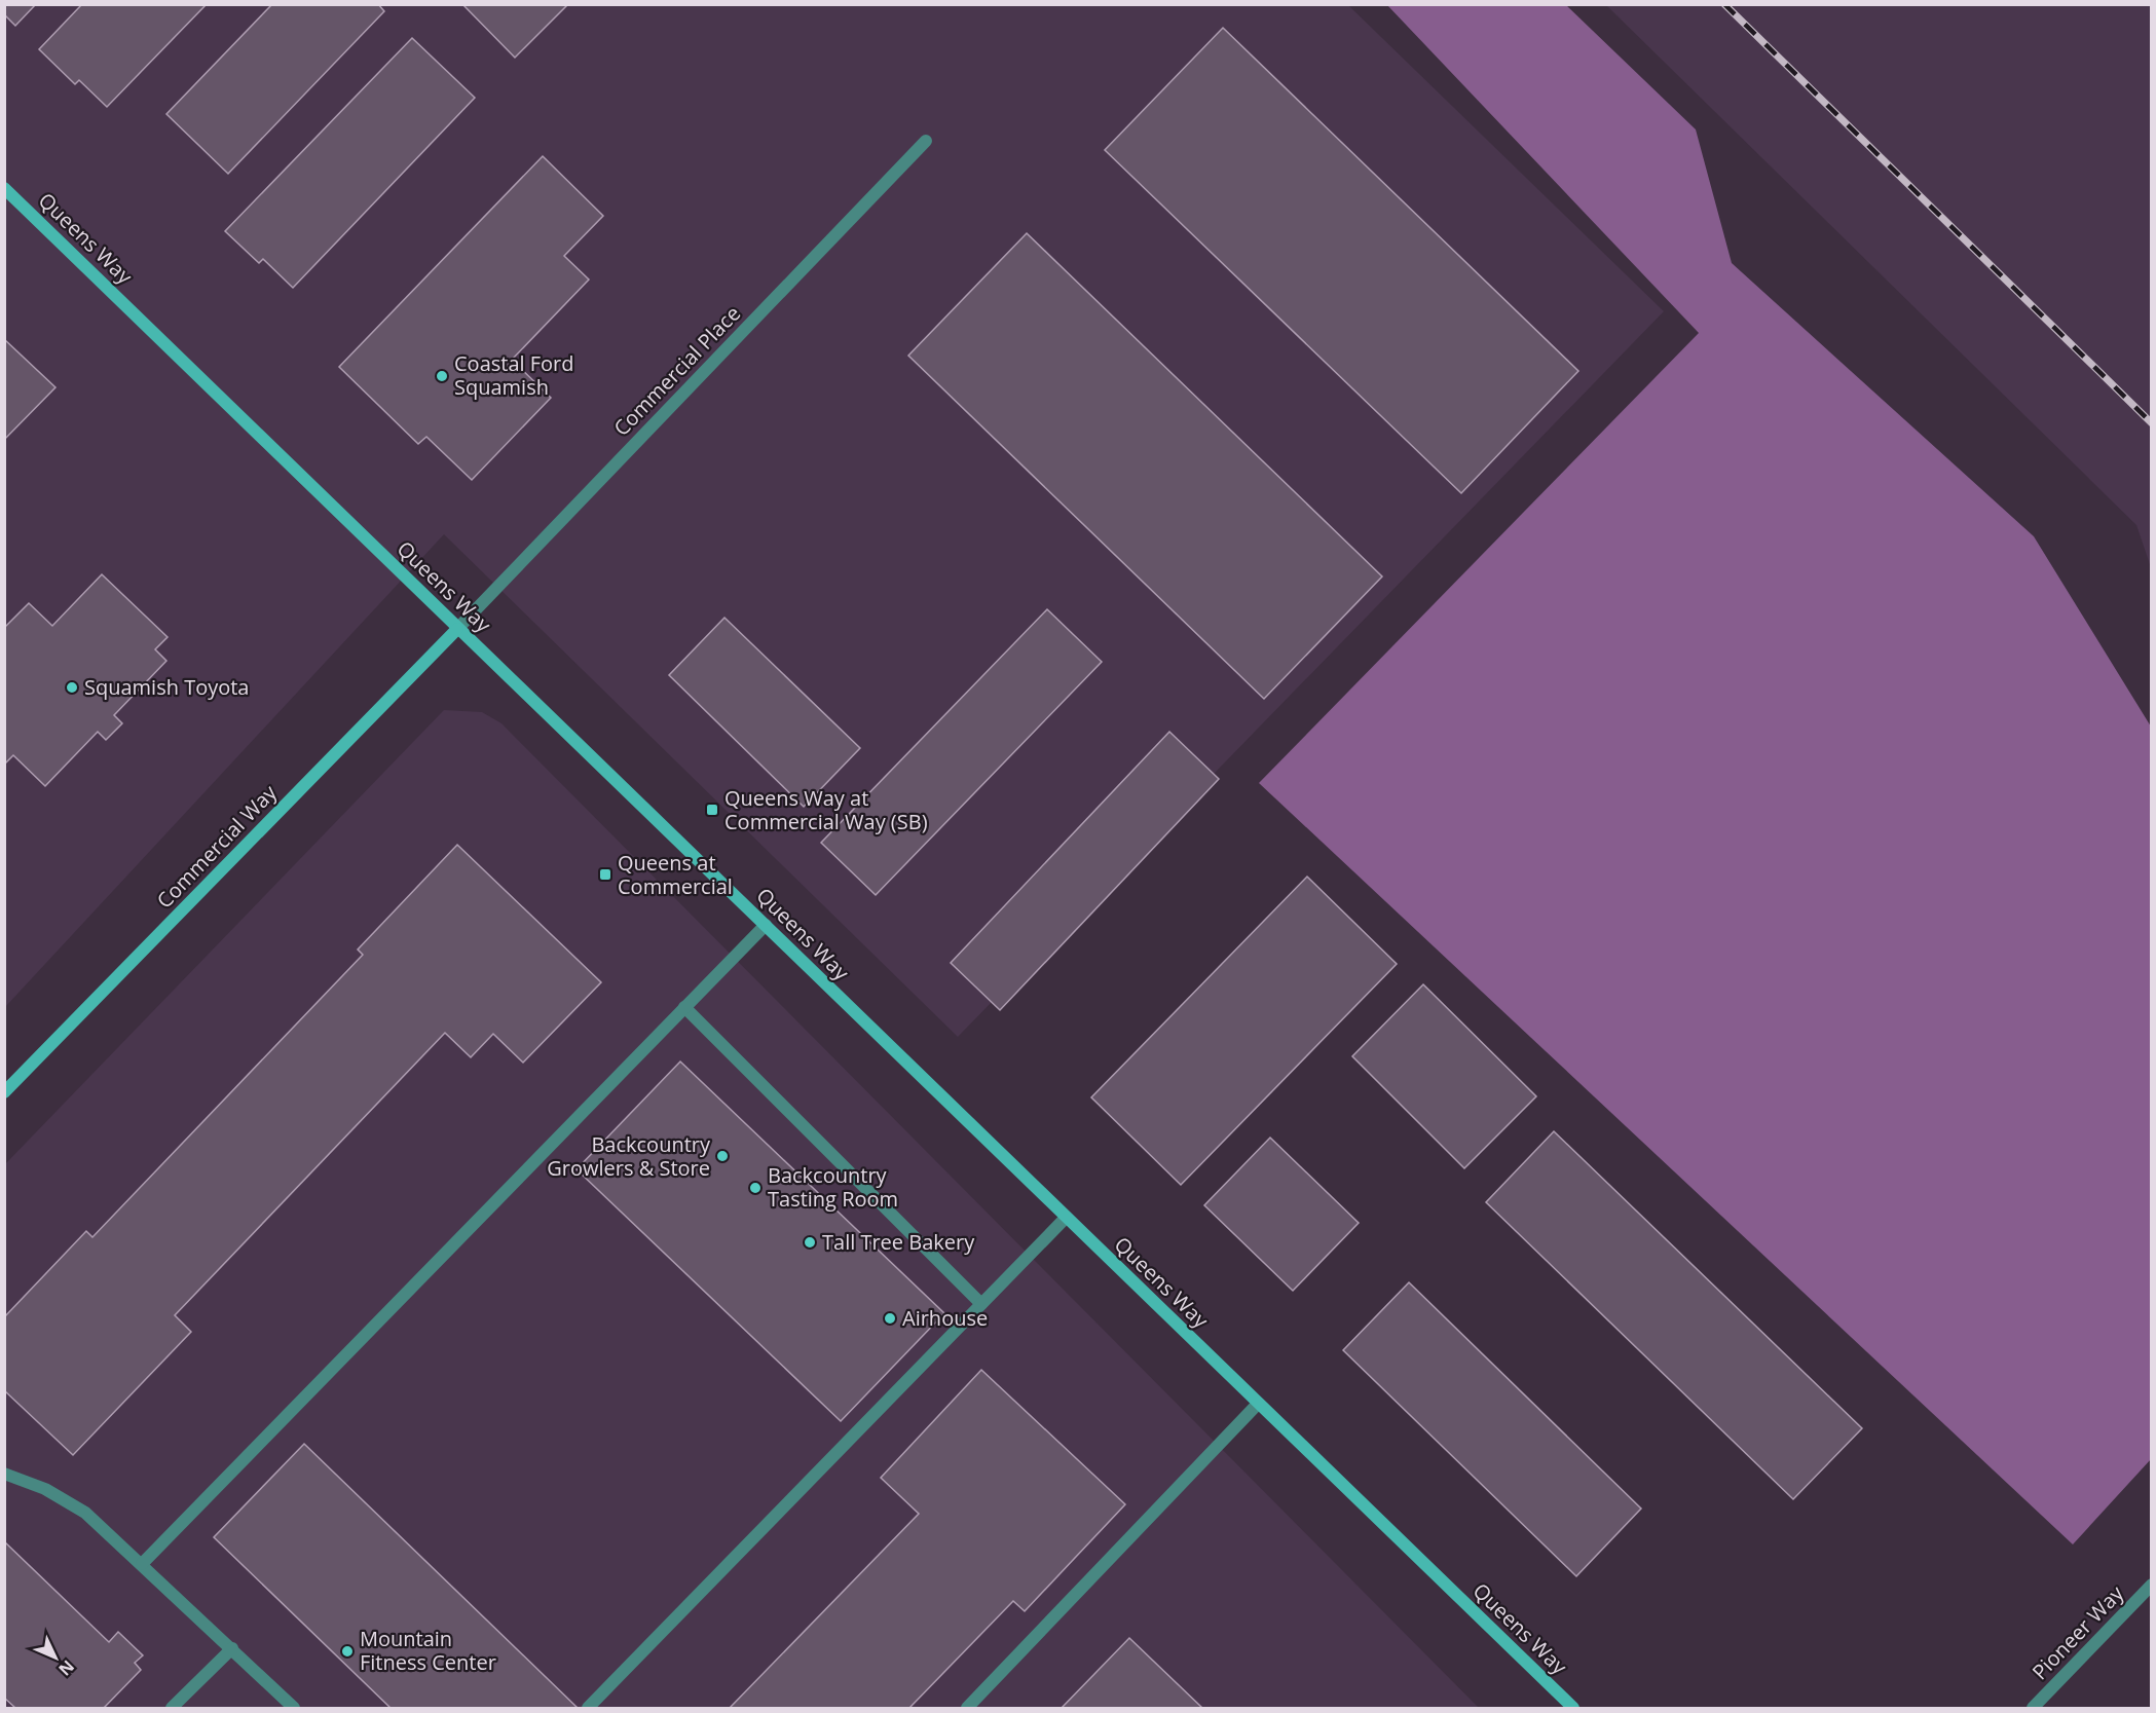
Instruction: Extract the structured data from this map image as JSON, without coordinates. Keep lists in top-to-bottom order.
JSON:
{
  "streets": {
    "street": [
      "Queens Way",
      "Commercial Place",
      "Commercial Way",
      "Pioneer Way"
    ]
  },
  "crossings": [
    ["Queens Way", "Commercial Place"],
    ["Queens Way", "Commercial Way"],
    ["Commercial Place", "Commercial Way"]
  ],
  "places": {
    "other": [
      "Coastal Ford Squamish",
      "Squamish Toyota",
      "Backcountry Growlers & Store",
      "Backcountry Tasting Room",
      "Tall Tree Bakery",
      "Airhouse",
      "Mountain Fitness Center"
    ],
    "transit": ["Queens Way at Commercial Way (SB)", "Queens at Commercial"]
  },
  "north": "bottom right"
}
